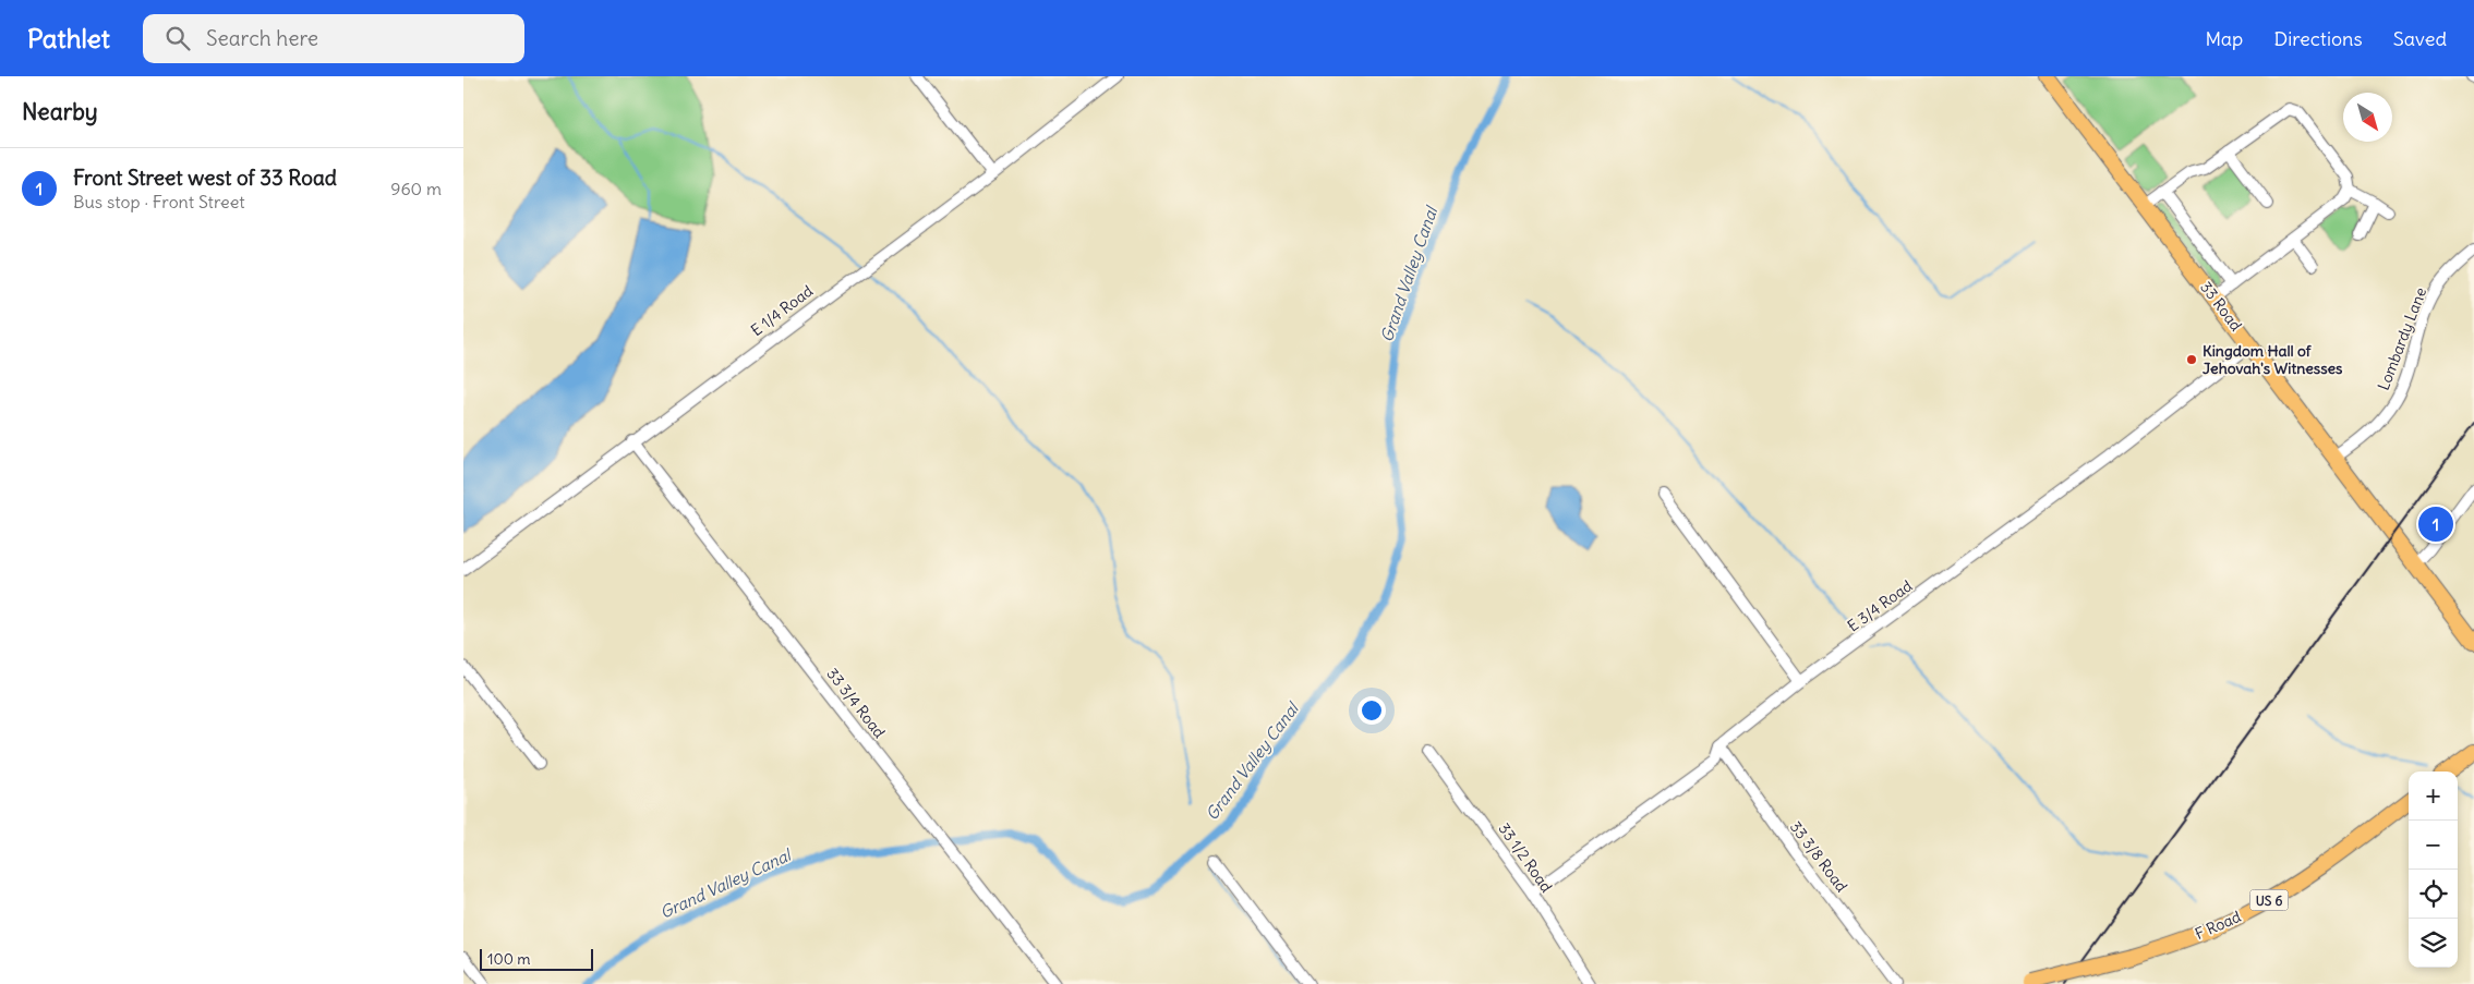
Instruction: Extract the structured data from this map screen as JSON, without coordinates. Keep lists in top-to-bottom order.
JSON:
{
  "streets": {
    "main road": ["33 Road", "US 6", "F Road"],
    "street": [
      "E 1/4 Road",
      "Lombardy Lane",
      "E 3/4 Road",
      "33 3/4 Road",
      "33 3/8 Road",
      "33 1/2 Road"
    ]
  },
  "crossings": [
    ["33 Road", "Lombardy Lane"],
    ["33 Road", "E 3/4 Road"],
    ["E 1/4 Road", "33 3/4 Road"],
    ["E 3/4 Road", "33 3/8 Road"],
    ["E 3/4 Road", "33 1/2 Road"]
  ],
  "water": ["Grand Valley Canal"],
  "places": ["Kingdom Hall of Jehovah's Witnesses"],
  "scale_bar": "100 m",
  "north": "bottom right",
  "page": {
    "header": "Pathlet",
    "search": "Search here",
    "nav": ["Map", "Directions", "Saved"],
    "heading": "Nearby",
    "list": [
      {
        "mark": "1",
        "name": "Front Street west of 33 Road",
        "note": "Bus stop · Front Street",
        "value": "960 m"
      }
    ],
    "pins": "1",
    "map_buttons": ["+", "−"],
    "scale": "100 m"
  }
}
